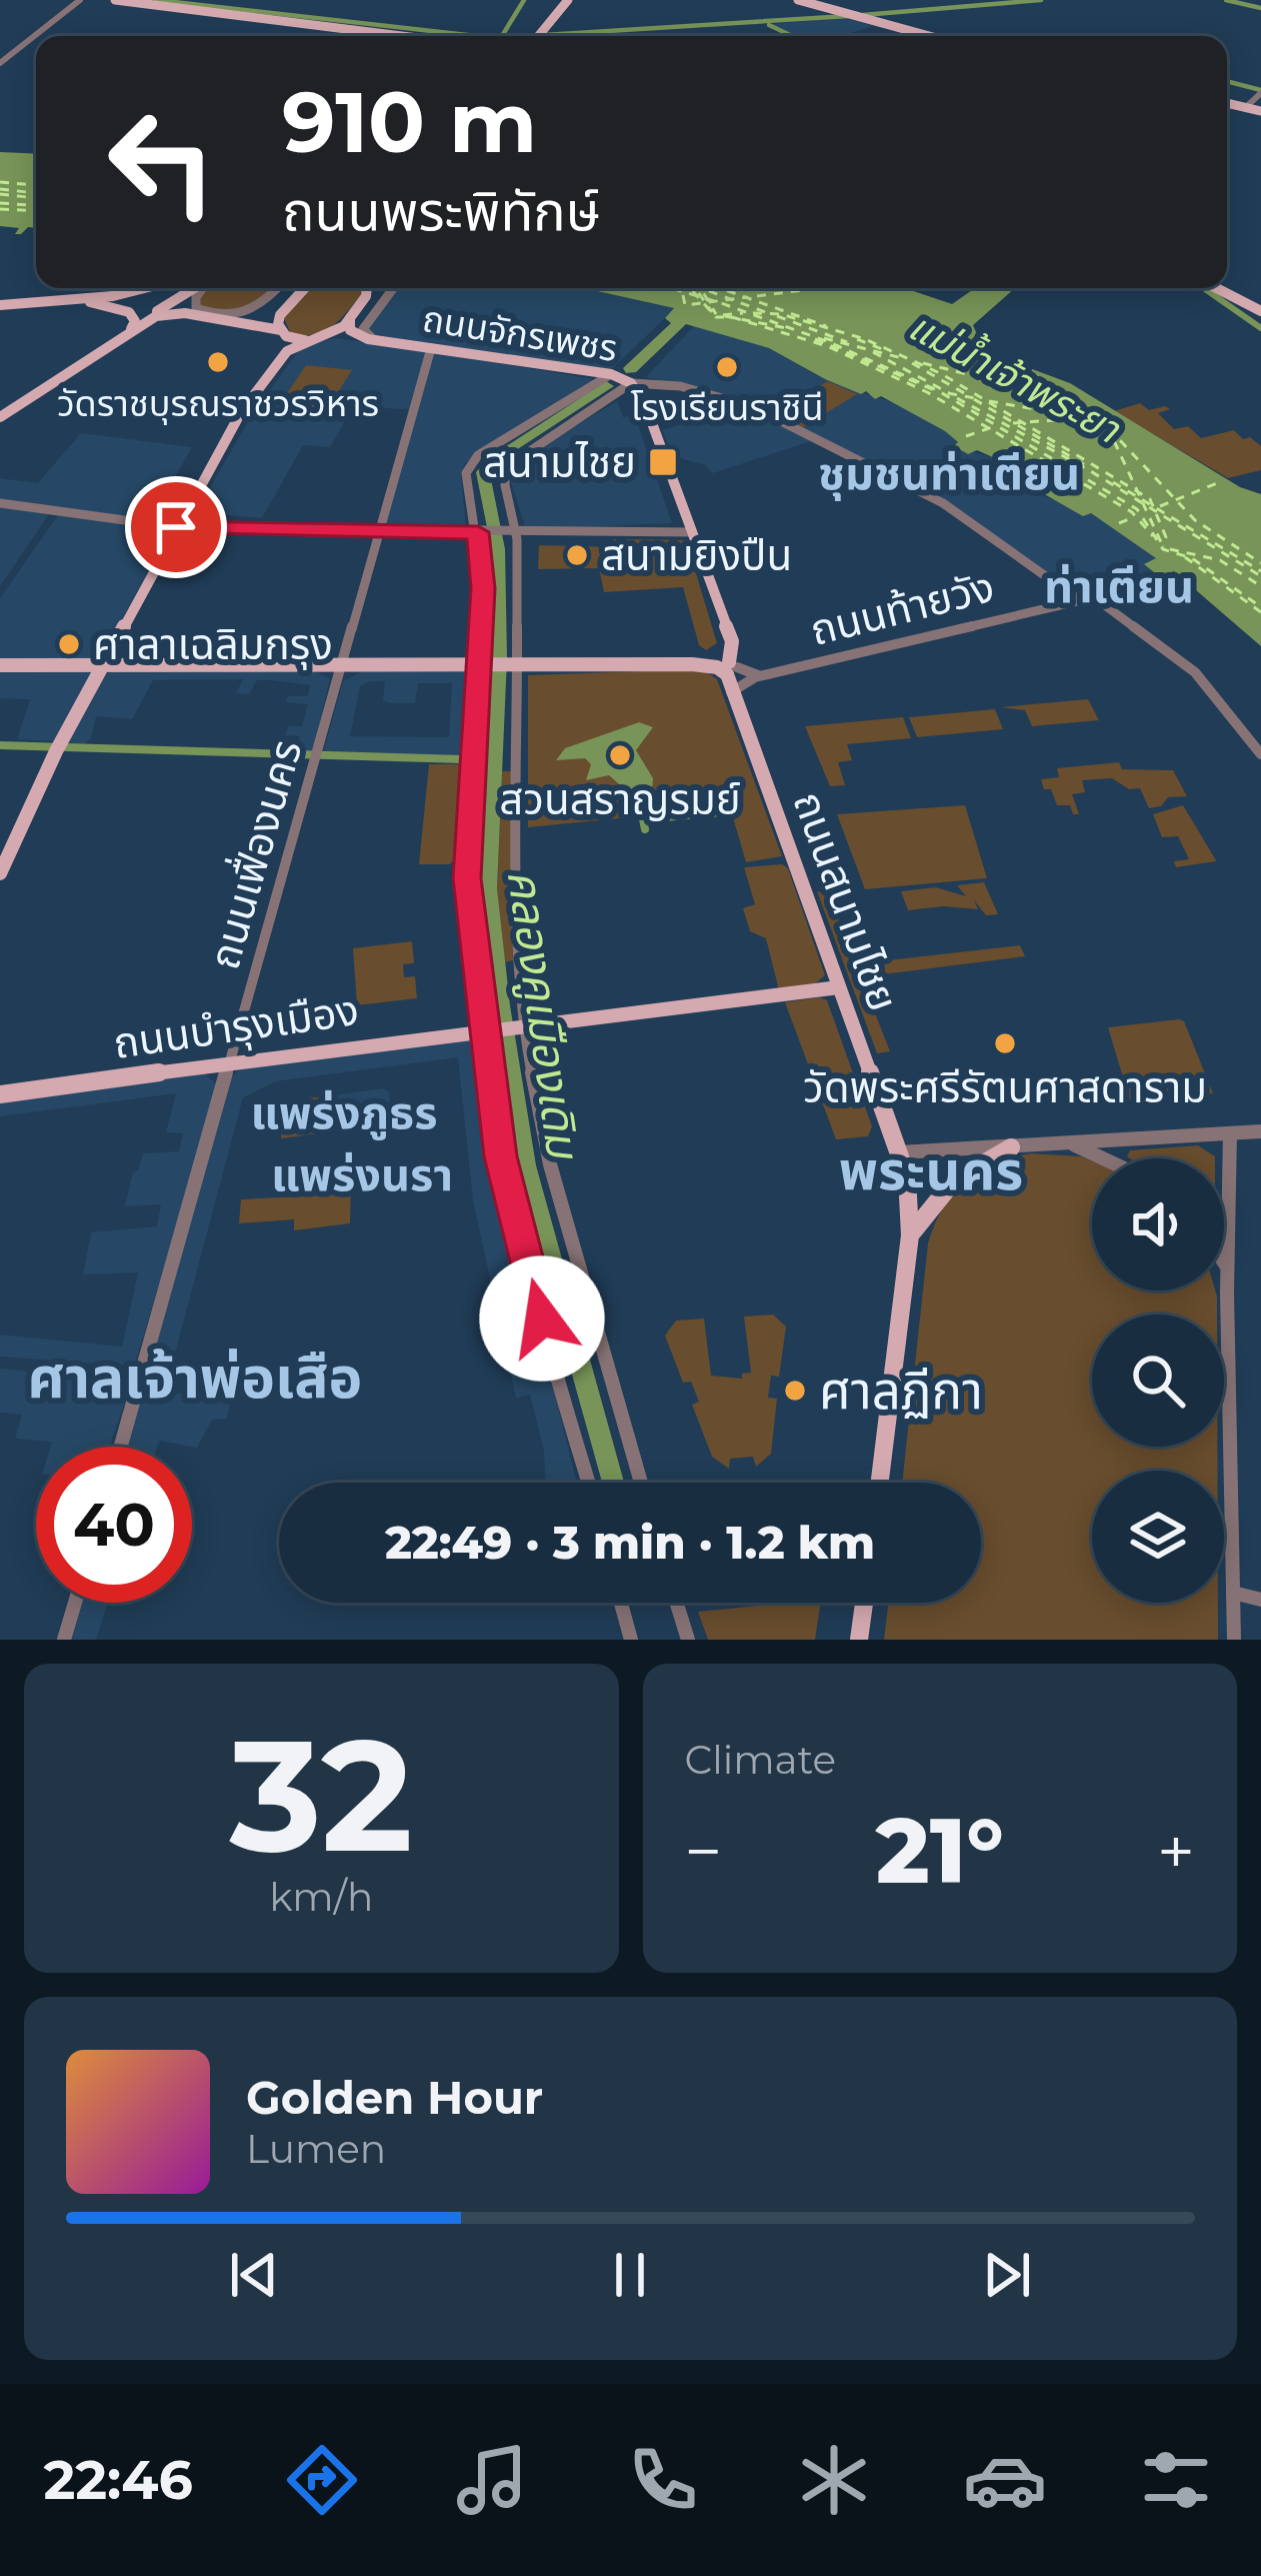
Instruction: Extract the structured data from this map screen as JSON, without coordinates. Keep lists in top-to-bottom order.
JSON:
{
  "streets": {
    "main road": ["ถนนจักรเพชร", "ถนนสนามไชย", "ถนนบำรุงเมือง"],
    "street": ["ถนนท้ายวัง", "ถนนเฟื่องนคร"]
  },
  "crossings": [
    ["ถนนจักรเพชร", "ถนนเฟื่องนคร"],
    ["ถนนท้ายวัง", "ถนนสนามไชย"],
    ["ถนนเฟื่องนคร", "ถนนบำรุงเมือง"],
    ["ถนนสนามไชย", "ถนนบำรุงเมือง"]
  ],
  "districts": [
    "ชุมชนท่าเตียน",
    "ท่าเตียน",
    "แพร่งภูธร",
    "พระนคร",
    "แพร่งนรา",
    "ศาลเจ้าพ่อเสือ"
  ],
  "water": ["แม่น้ำเจ้าพระยา", "คลองคูเมืองเดิม"],
  "places": {
    "other": [
      "วัดราชบุรณราชวรวิหาร",
      "โรงเรียนราชินี",
      "สนามยิงปืน",
      "ศาลาเฉลิมกรุง",
      "สวนสราญรมย์",
      "วัดพระศรีรัตนศาสดาราม",
      "ศาลฏีกา"
    ],
    "transit": ["สนามไชย"]
  },
  "page": {
    "turn": ["910 m", "ถนนพระพิทักษ์"],
    "limit": "40",
    "trip": "22:49 · 3 min · 1.2 km",
    "tile": [
      ["32", "km/h"],
      "Climate"
    ],
    "heat": ["−", "21°", "+"],
    "song": ["Golden Hour", "Lumen"],
    "tabs": "22:46"
  }
}
